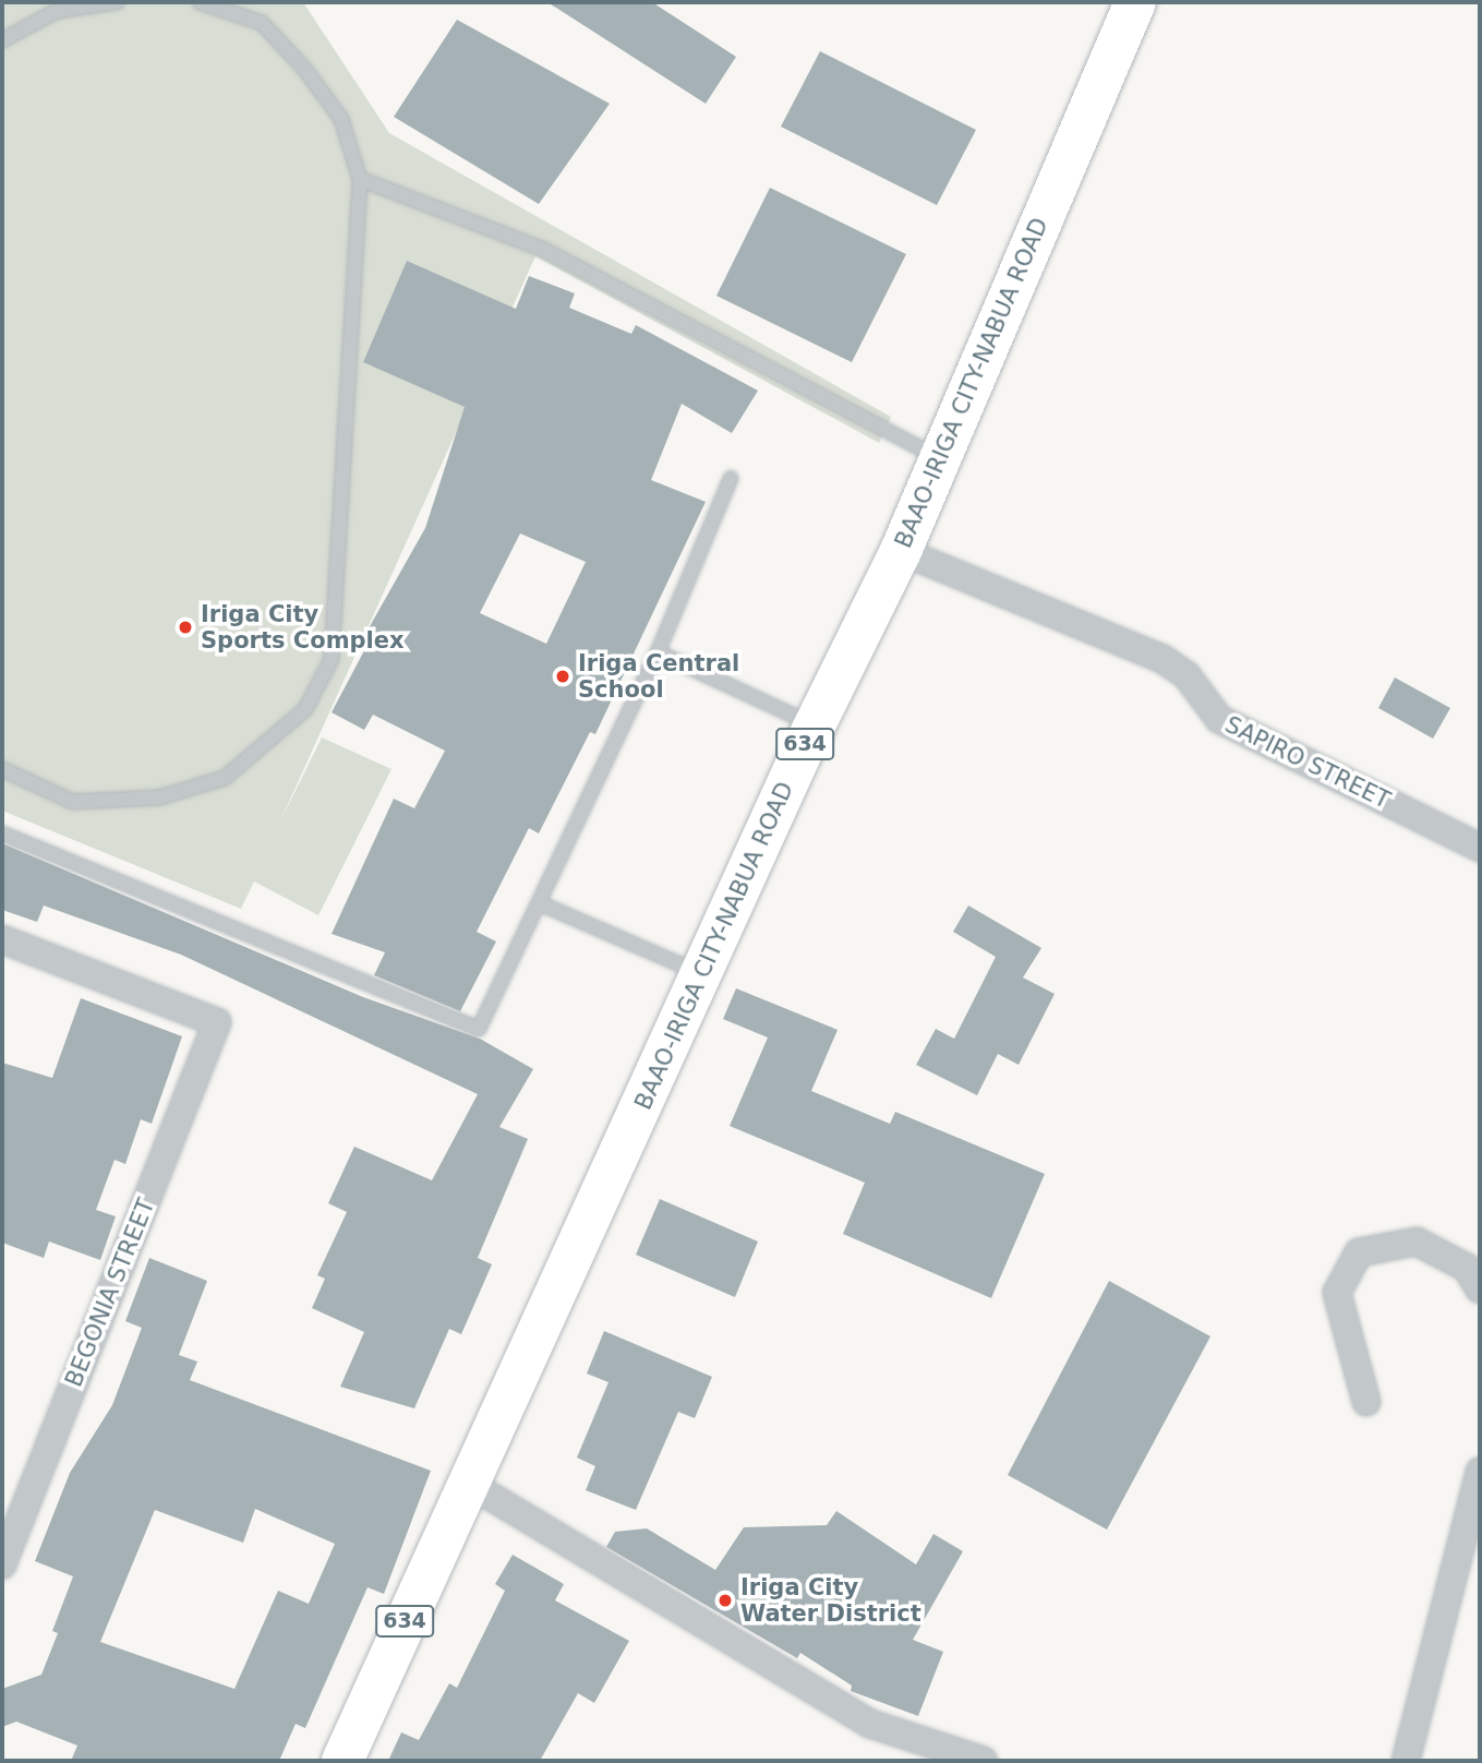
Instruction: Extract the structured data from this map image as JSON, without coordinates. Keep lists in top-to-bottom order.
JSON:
{
  "streets": {
    "main road": ["BAAO-IRIGA CITY-NABUA ROAD", "634"],
    "street": ["SAPIRO STREET", "BEGONIA STREET"]
  },
  "crossings": [
    ["BAAO-IRIGA CITY-NABUA ROAD", "SAPIRO STREET"]
  ],
  "places": ["Iriga City Sports Complex", "Iriga Central School", "Iriga City Water District"]
}
